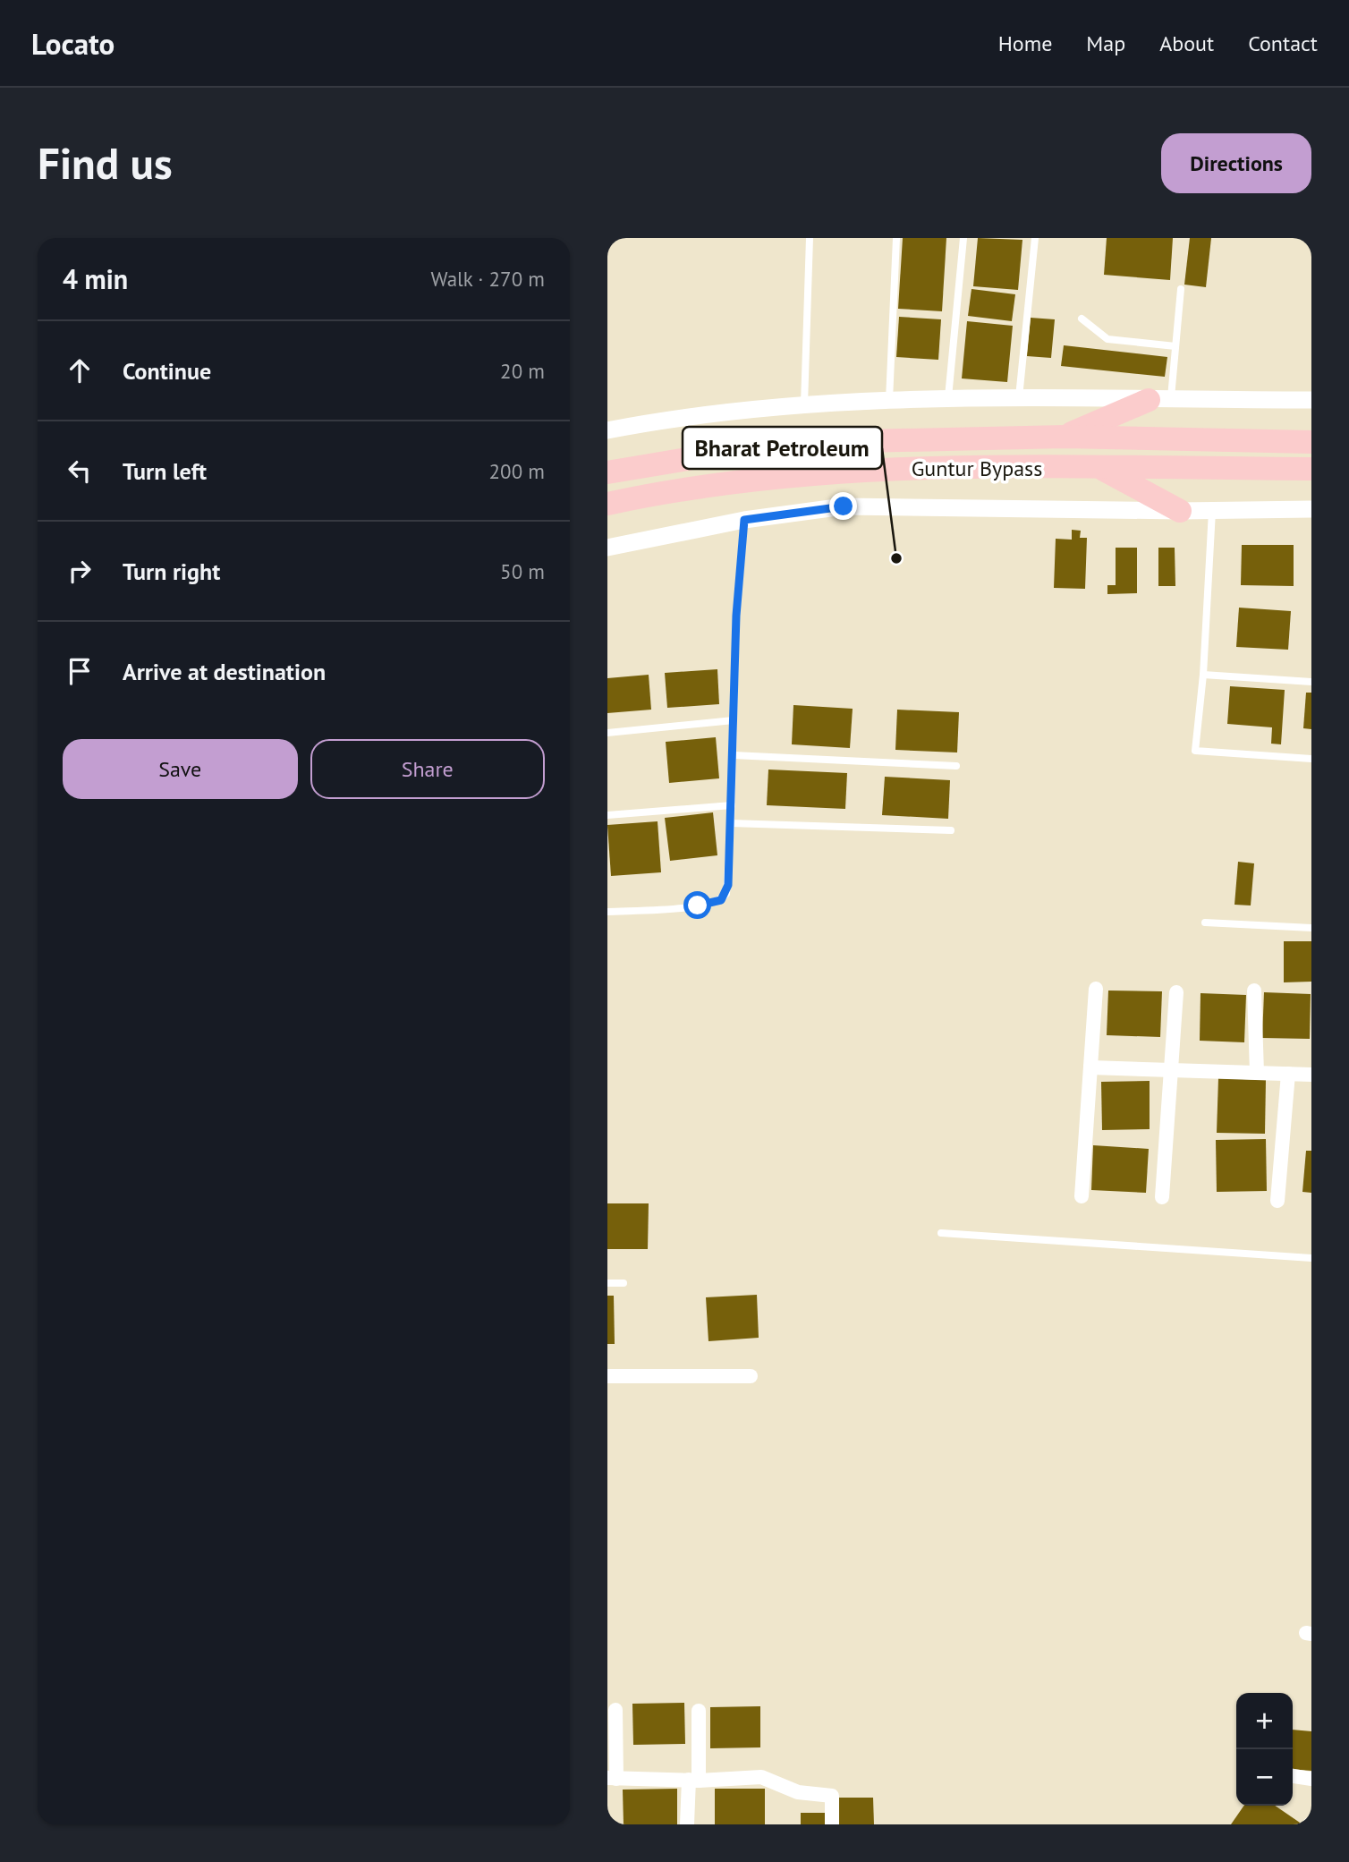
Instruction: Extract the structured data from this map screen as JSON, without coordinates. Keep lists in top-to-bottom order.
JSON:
{
  "streets": {
    "highway": ["Guntur Bypass"]
  },
  "places": ["Bharat Petroleum"],
  "page": {
    "header": "Locato",
    "nav": [
      "Home",
      "Map",
      "About",
      "Contact"
    ],
    "buttons": [
      "Directions",
      ["Save", "Share"]
    ],
    "title": "Find us",
    "heading": ["4 min", "Walk · 270 m"],
    "list": [
      ["Continue", "20 m"],
      ["Turn left", "200 m"],
      ["Turn right", "50 m"],
      "Arrive at destination"
    ],
    "map_buttons": ["+", "−"]
  }
}
